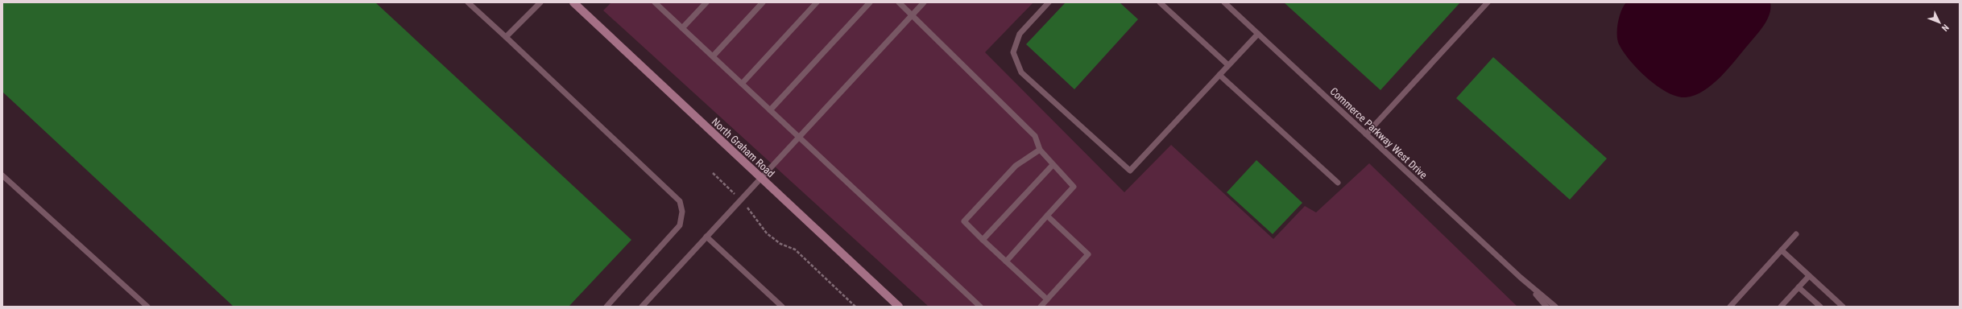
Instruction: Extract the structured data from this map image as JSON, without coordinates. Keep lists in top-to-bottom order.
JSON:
{
  "streets": {
    "street": ["North Graham Road"],
    "lane": ["Commerce Parkway West Drive"]
  },
  "north": "bottom right"
}
